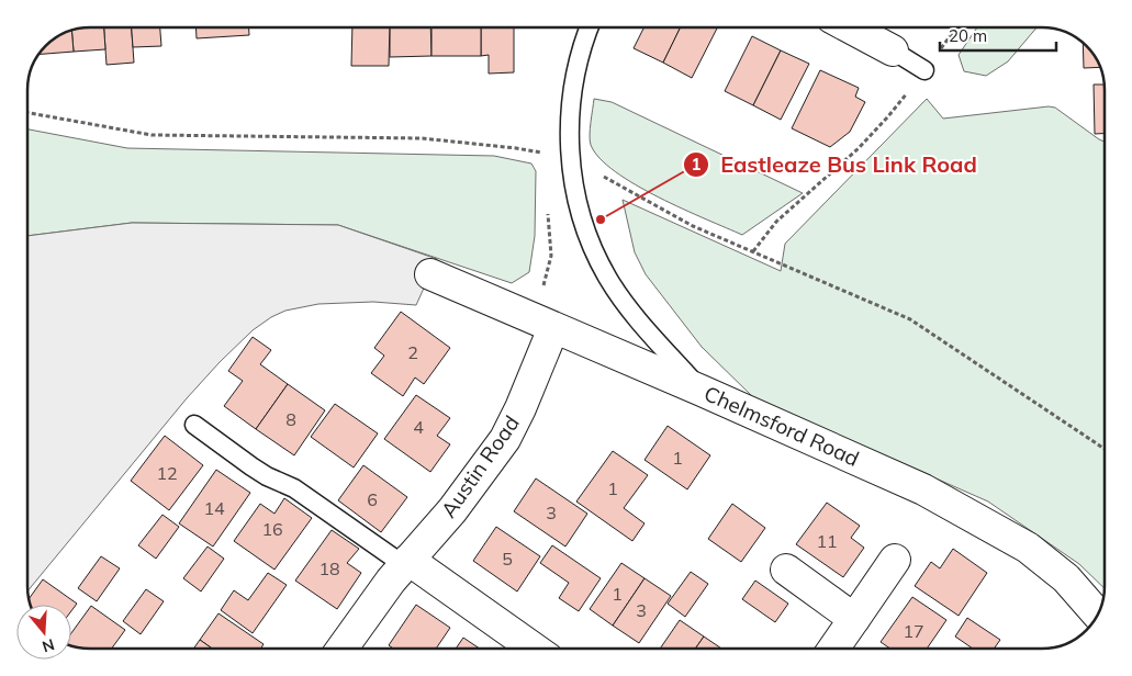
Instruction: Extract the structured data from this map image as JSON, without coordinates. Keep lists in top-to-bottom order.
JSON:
{
  "streets": {
    "street": ["Chelmsford Road", "Austin Road"]
  },
  "crossings": [
    ["Chelmsford Road", "Austin Road"]
  ],
  "places": ["Eastleaze Bus Link Road"],
  "house_numbers": [
    "2",
    "8",
    "4",
    "1",
    "12",
    "1",
    "6",
    "14",
    "3",
    "16",
    "11",
    "5",
    "18",
    "1",
    "3",
    "17"
  ],
  "scale_bar": "20 m",
  "north": "bottom"
}
